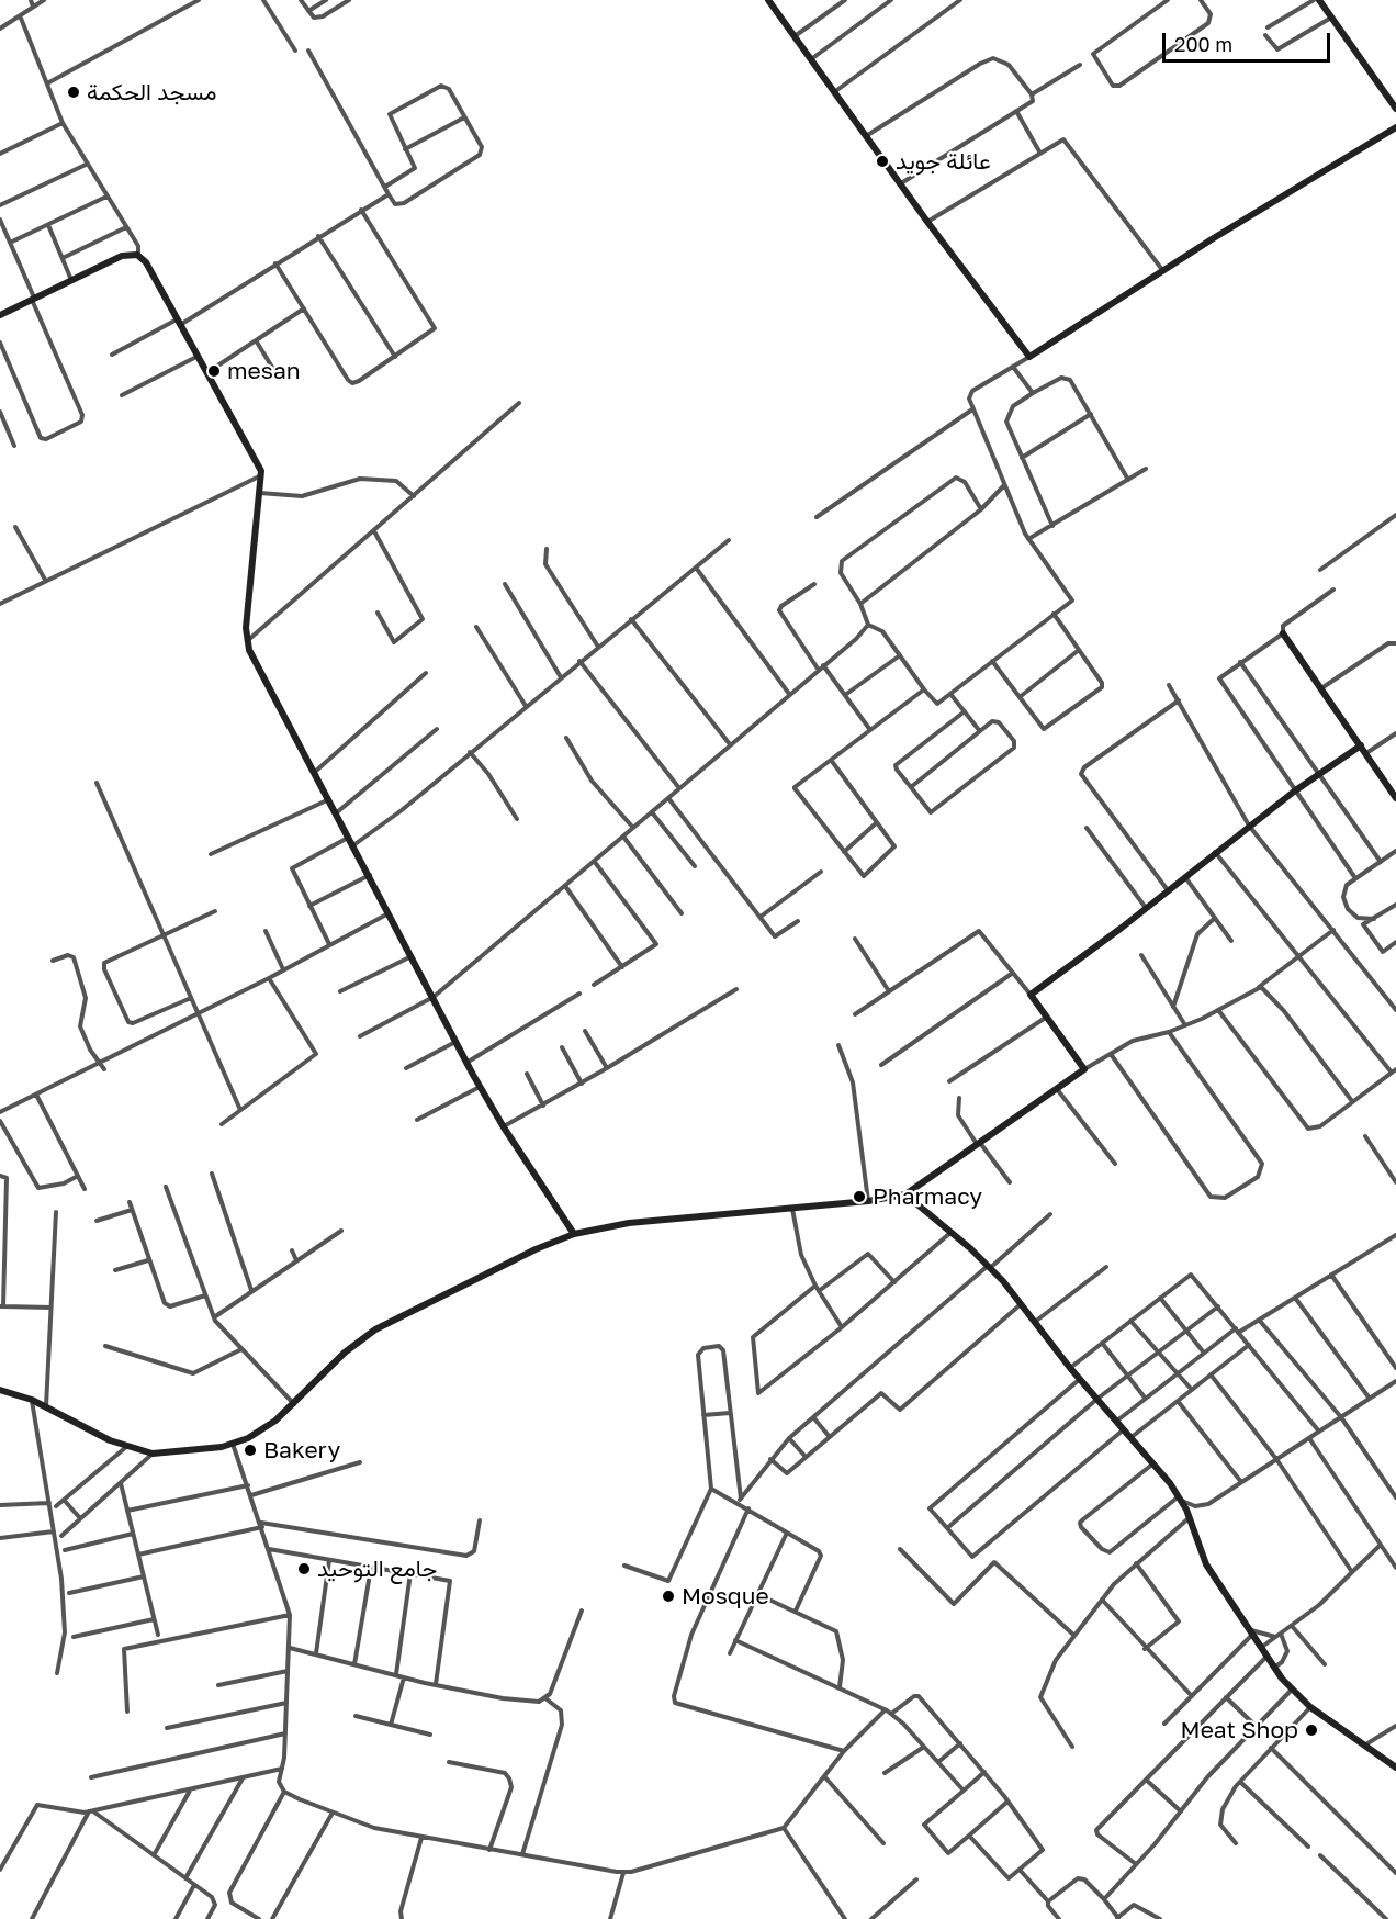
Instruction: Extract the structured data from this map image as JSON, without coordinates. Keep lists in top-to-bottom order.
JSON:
{
  "places": [
    "مسجد الحكمة",
    "عائلة جويد",
    "mesan",
    "Pharmacy",
    "Bakery",
    "جامع التوحيد",
    "Mosque",
    "Meat Shop"
  ],
  "scale_bar": "200 m"
}
